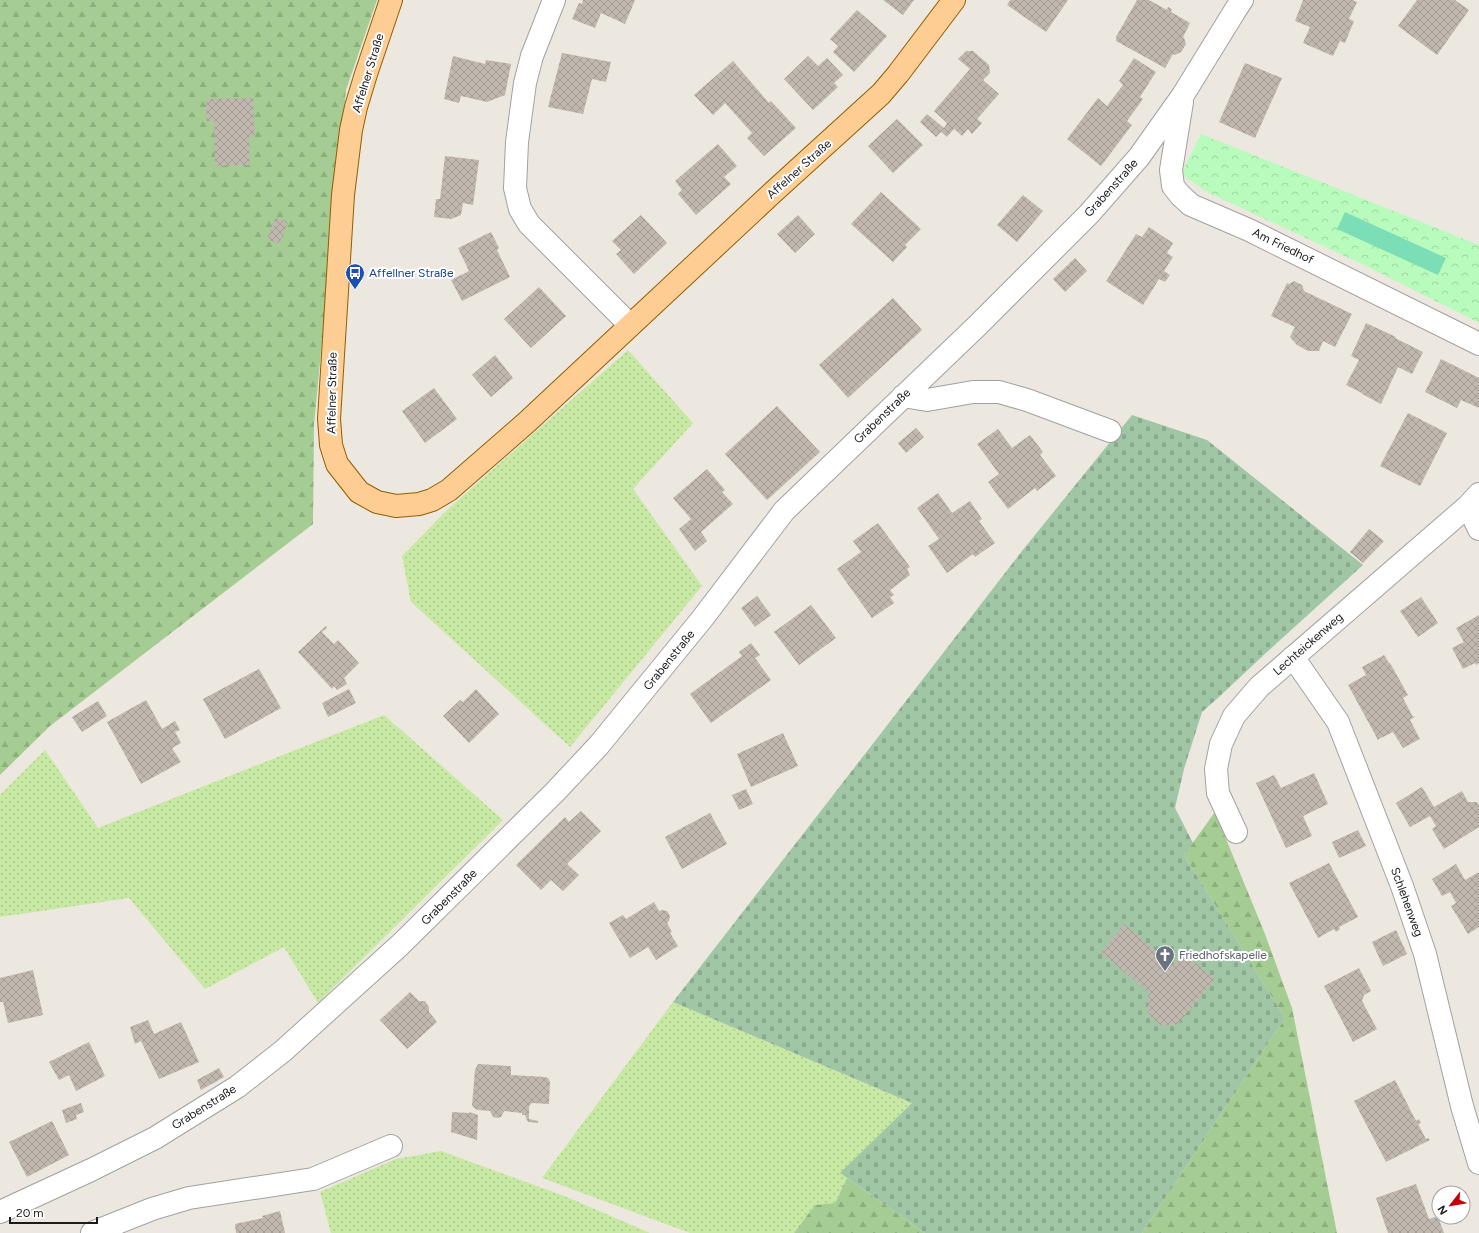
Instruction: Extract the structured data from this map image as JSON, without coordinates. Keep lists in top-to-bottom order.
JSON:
{
  "streets": {
    "main road": ["Affelner Straße"],
    "street": [
      "Grabenstraße",
      "Am Friedhof",
      "Lechteickenweg",
      "Schlehenweg"
    ]
  },
  "crossings": [
    ["Grabenstraße", "Am Friedhof"],
    ["Lechteickenweg", "Schlehenweg"]
  ],
  "places": {
    "bus stop": ["Affellner Straße"],
    "church": ["Friedhofskapelle"]
  },
  "scale_bar": "20 m",
  "north": "bottom left"
}
